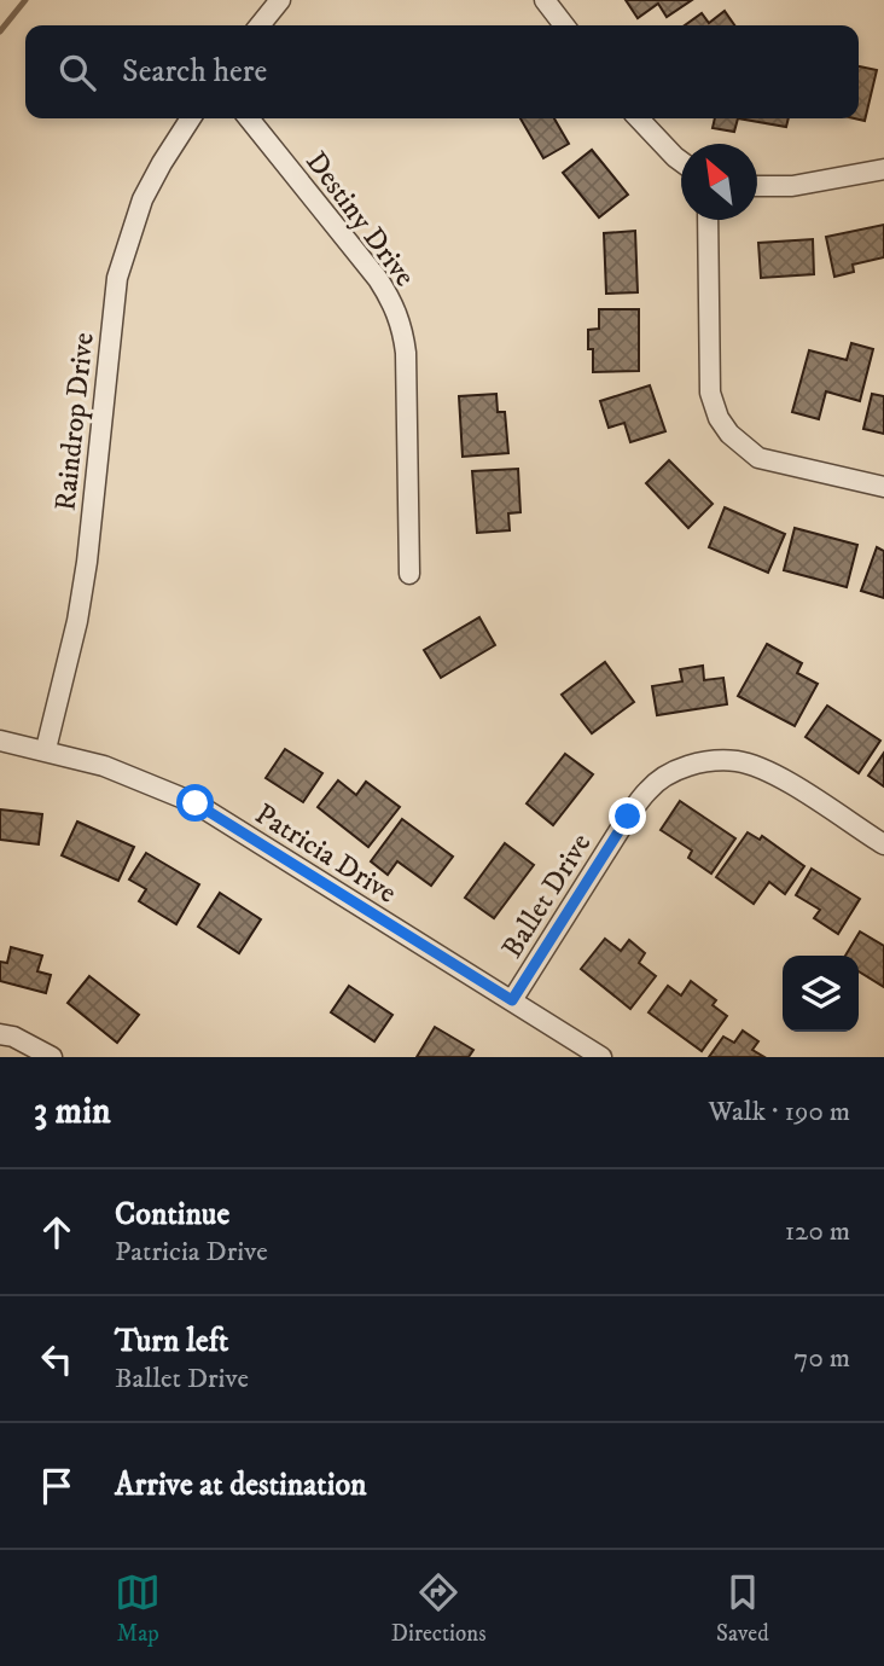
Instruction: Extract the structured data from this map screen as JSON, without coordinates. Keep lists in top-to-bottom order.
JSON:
{
  "streets": {
    "street": [
      "Destiny Drive",
      "Raindrop Drive",
      "Patricia Drive",
      "Ballet Drive"
    ]
  },
  "crossings": [
    ["Raindrop Drive", "Patricia Drive"],
    ["Patricia Drive", "Ballet Drive"]
  ],
  "north": "top left",
  "page": {
    "search": "Search here",
    "heading": ["3 min", "Walk · 190 m"],
    "list": [
      ["Continue", "Patricia Drive", "120 m"],
      ["Turn left", "Ballet Drive", "70 m"],
      "Arrive at destination"
    ],
    "nav": ["Map", "Directions", "Saved"]
  }
}
